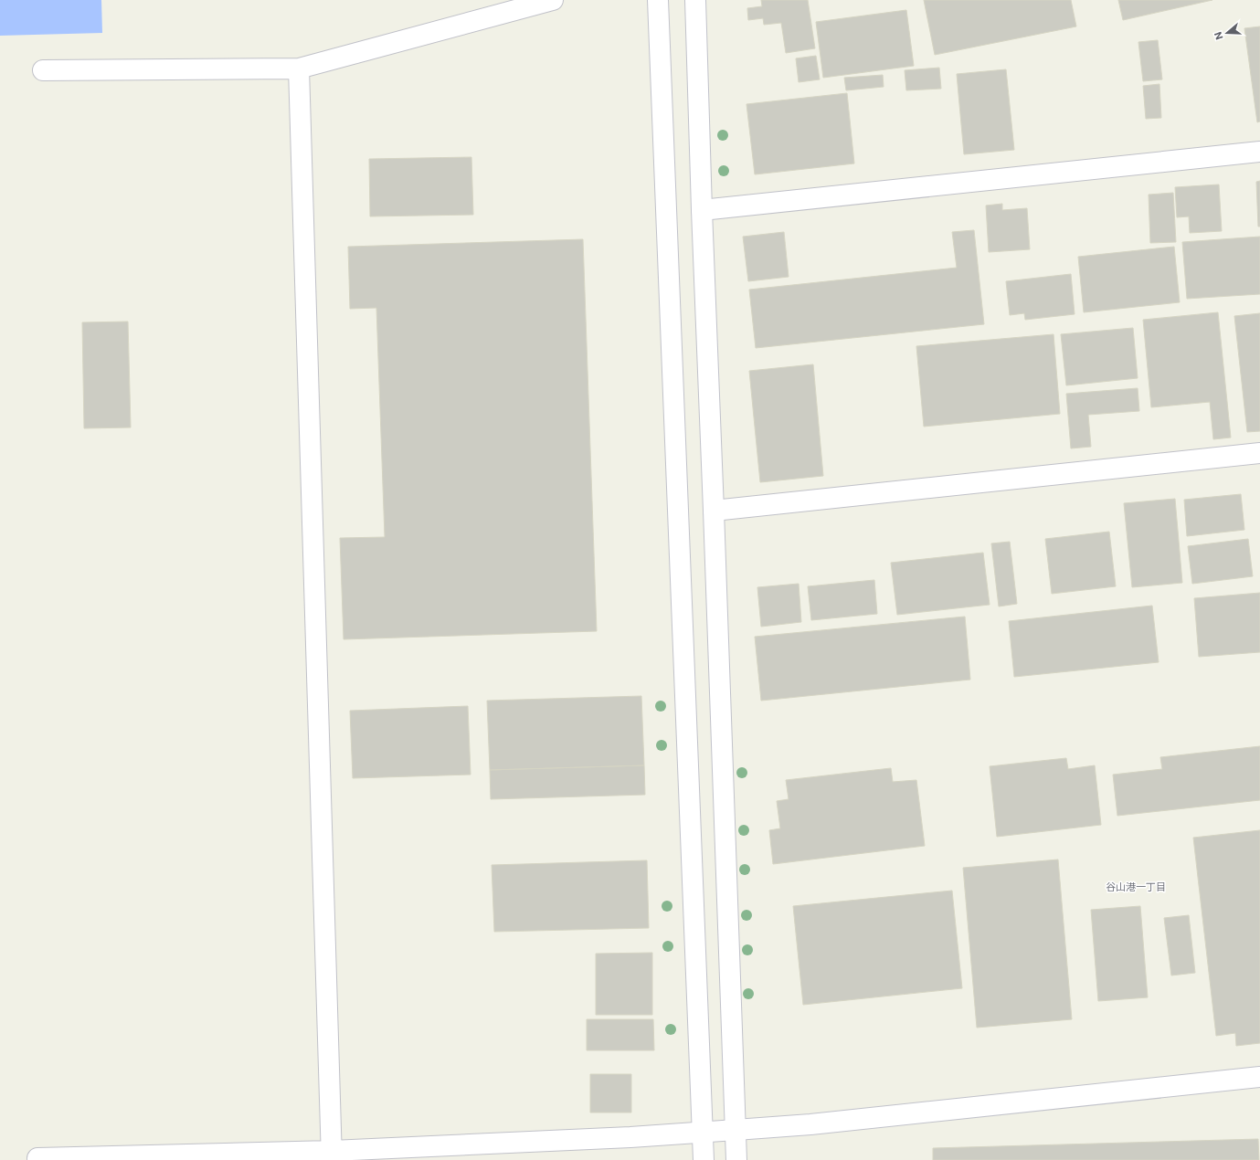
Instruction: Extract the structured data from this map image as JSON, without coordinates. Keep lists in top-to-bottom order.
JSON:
{
  "districts": ["谷山港一丁目"],
  "north": "left"
}
